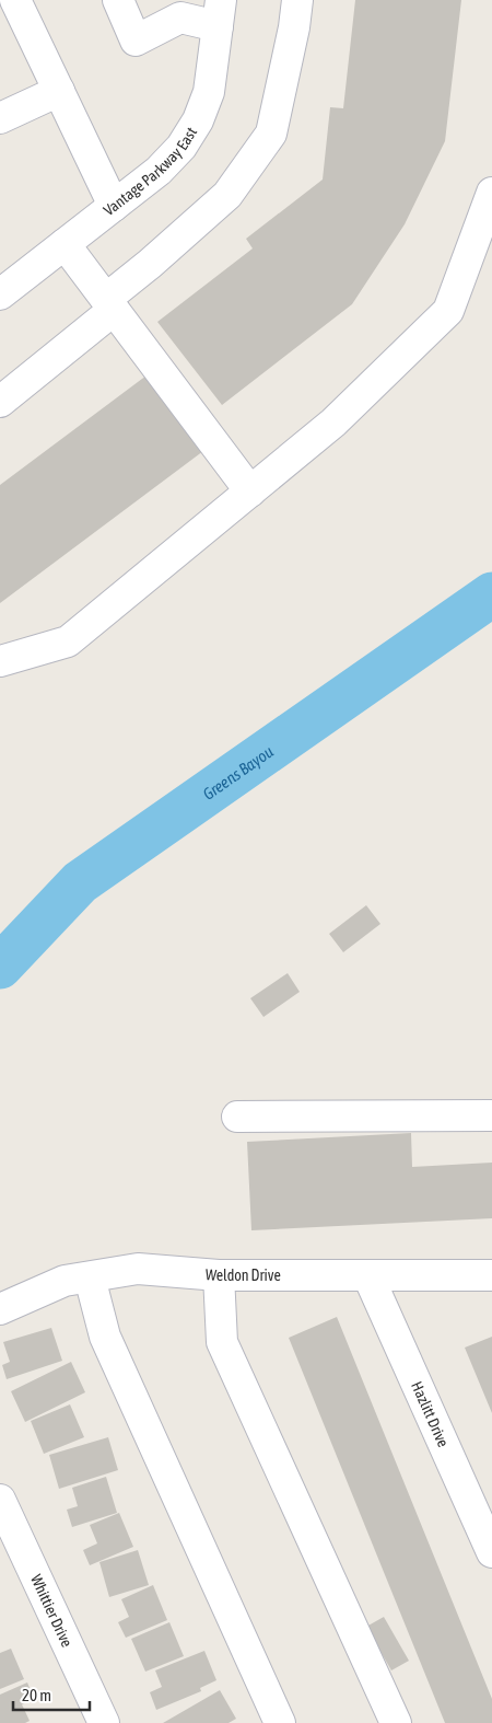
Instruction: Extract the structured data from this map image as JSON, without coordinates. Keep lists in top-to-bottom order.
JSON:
{
  "streets": {
    "street": [
      "Vantage Parkway East",
      "Weldon Drive",
      "Hazlitt Drive",
      "Whittier Drive"
    ]
  },
  "crossings": [
    ["Weldon Drive", "Hazlitt Drive"]
  ],
  "water": ["Greens Bayou"],
  "scale_bar": "20 m"
}
